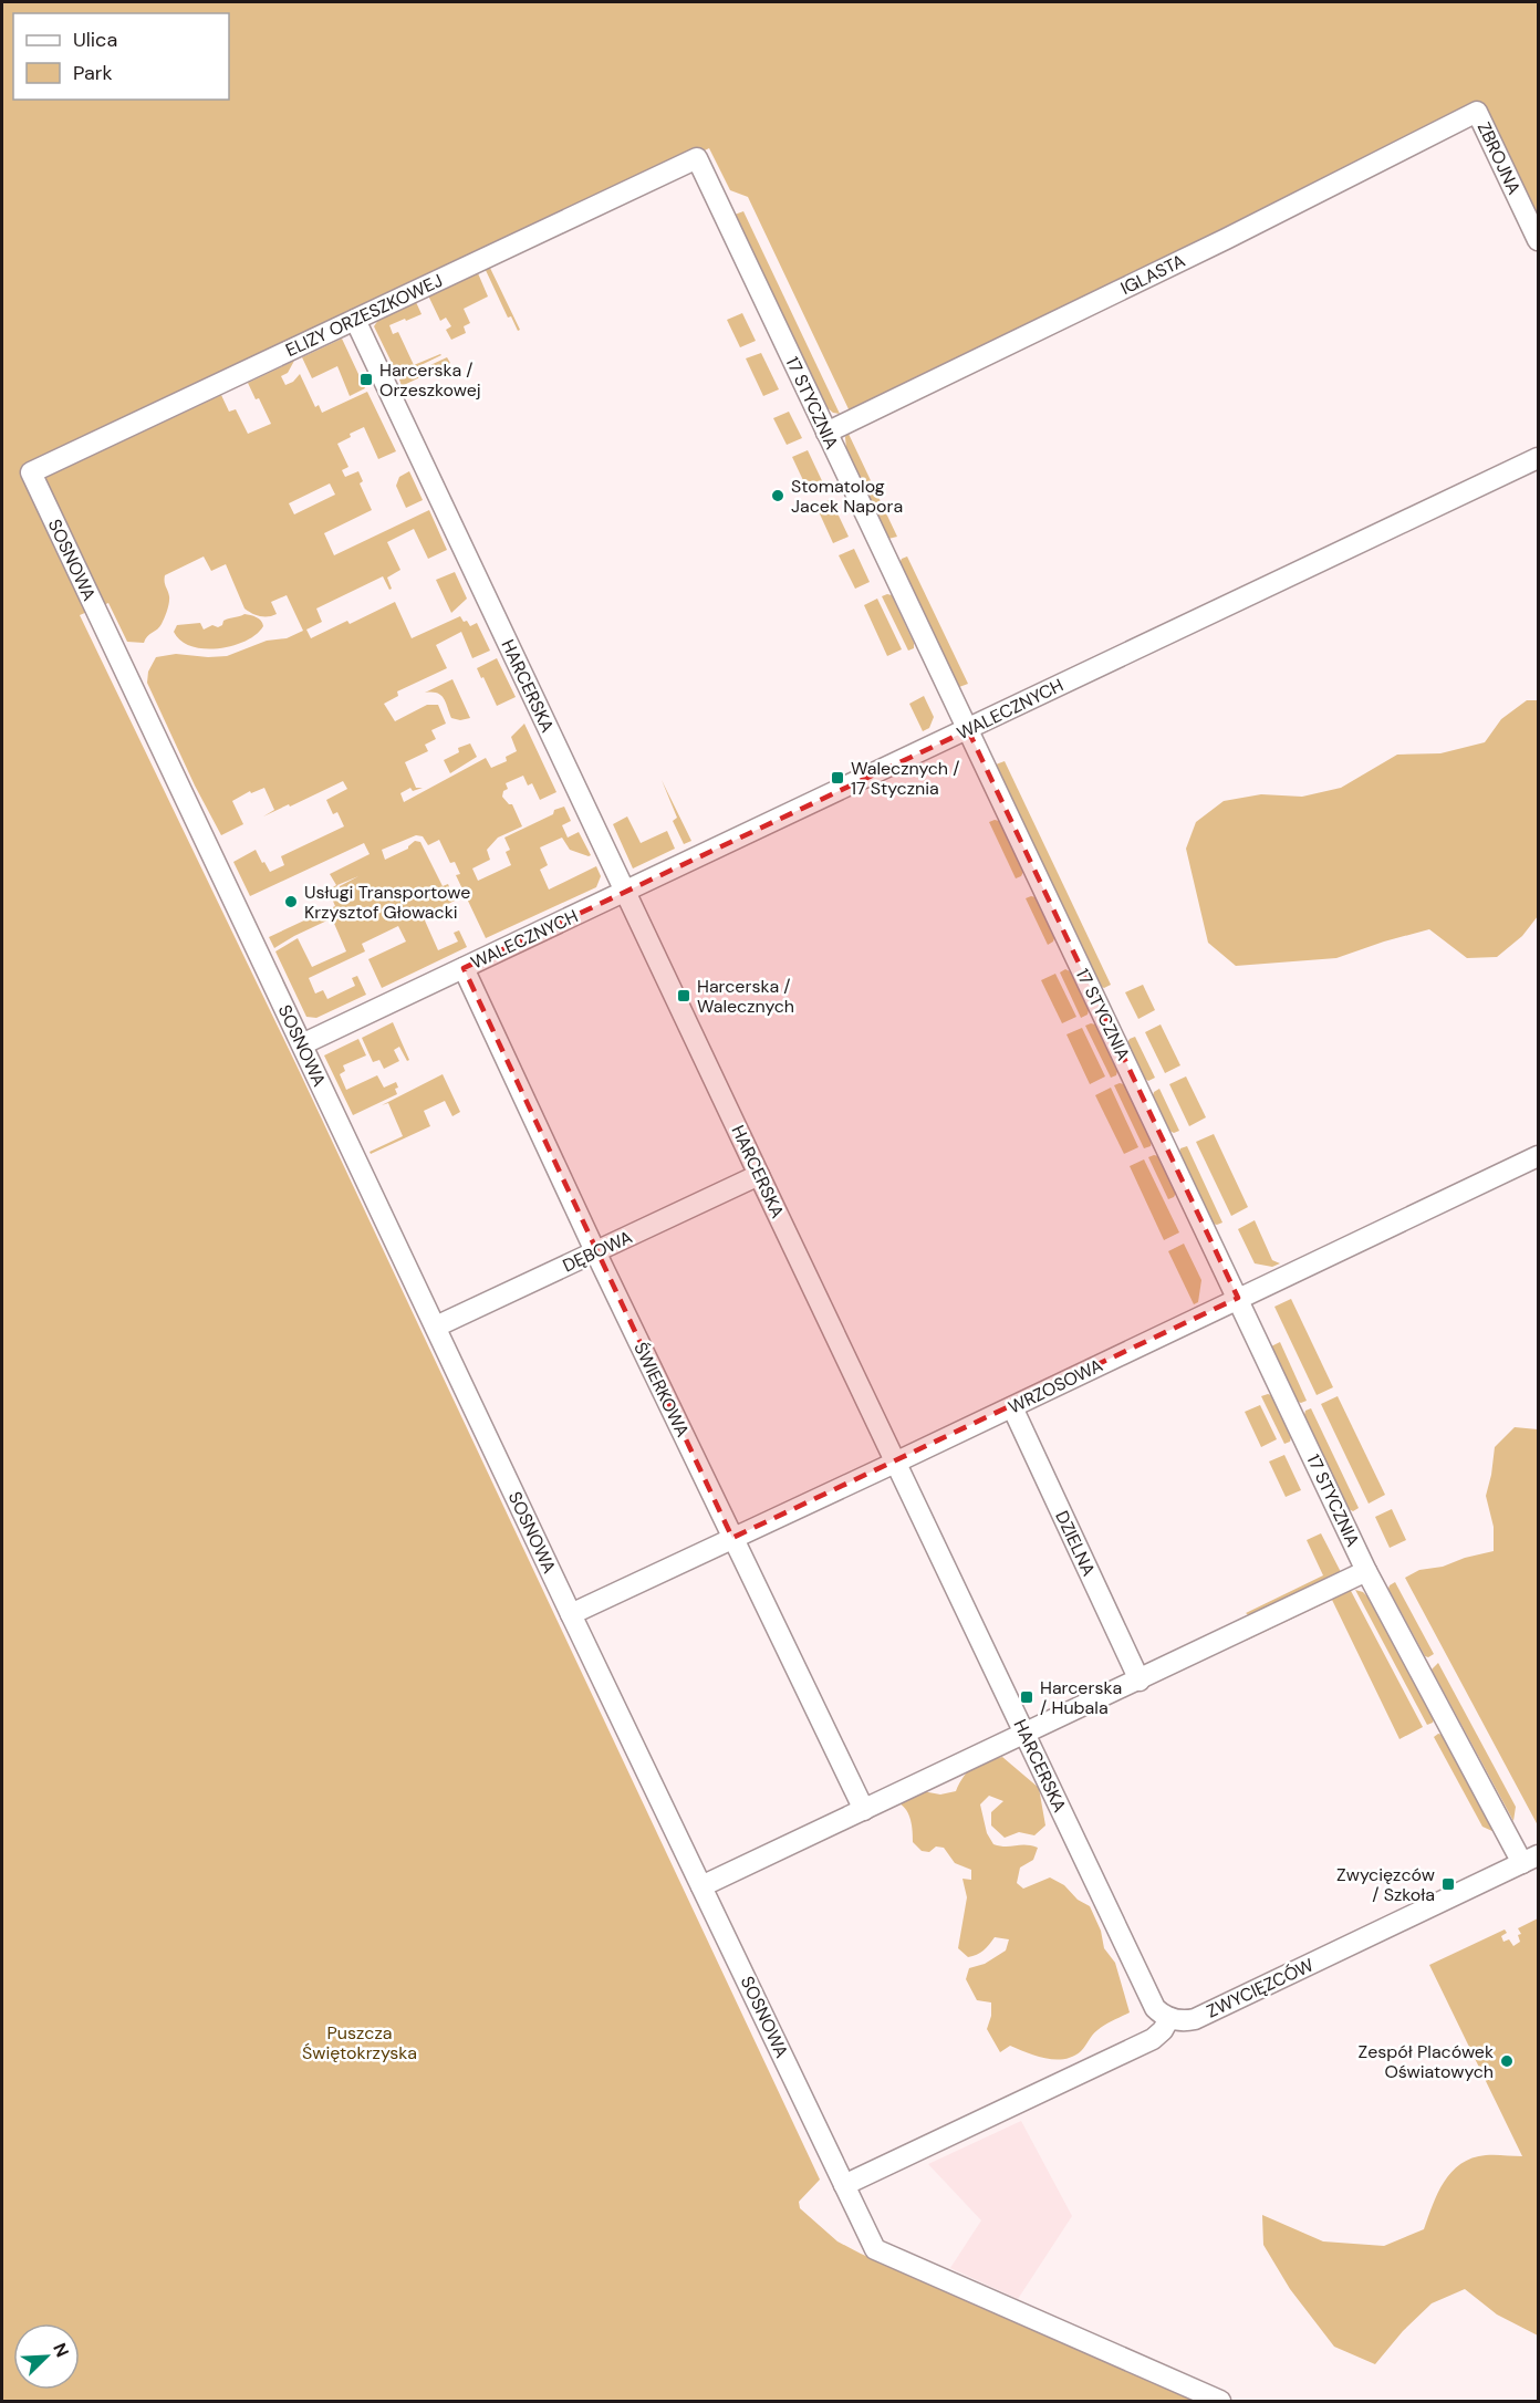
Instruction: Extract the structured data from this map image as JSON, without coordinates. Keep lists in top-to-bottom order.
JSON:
{
  "streets": {
    "street": [
      "ZBROJNA",
      "IGLASTA",
      "ELIZY ORZESZKOWEJ",
      "17 STYCZNIA",
      "SOSNOWA",
      "HARCERSKA",
      "WALECZNYCH",
      "DĘBOWA",
      "WRZOSOWA",
      "ŚWIERKOWA",
      "DZIELNA",
      "ZWYCIĘZCÓW"
    ]
  },
  "crossings": [
    ["ZBROJNA", "IGLASTA"],
    ["IGLASTA", "17 STYCZNIA"],
    ["ELIZY ORZESZKOWEJ", "17 STYCZNIA"],
    ["ELIZY ORZESZKOWEJ", "SOSNOWA"],
    ["ELIZY ORZESZKOWEJ", "HARCERSKA"],
    ["17 STYCZNIA", "WALECZNYCH"],
    ["17 STYCZNIA", "WRZOSOWA"],
    ["17 STYCZNIA", "ZWYCIĘZCÓW"],
    ["SOSNOWA", "WALECZNYCH"],
    ["SOSNOWA", "DĘBOWA"],
    ["SOSNOWA", "WRZOSOWA"],
    ["HARCERSKA", "WALECZNYCH"],
    ["HARCERSKA", "DĘBOWA"],
    ["HARCERSKA", "WRZOSOWA"],
    ["HARCERSKA", "ZWYCIĘZCÓW"],
    ["WALECZNYCH", "ŚWIERKOWA"],
    ["DĘBOWA", "ŚWIERKOWA"],
    ["WRZOSOWA", "ŚWIERKOWA"],
    ["WRZOSOWA", "DZIELNA"]
  ],
  "parks": ["Puszcza Świętokrzyska"],
  "places": {
    "transit": [
      "Harcerska / Orzeszkowej",
      "Walecznych / 17 Stycznia",
      "Harcerska / Walecznych",
      "Harcerska / Hubala",
      "Zwycięzców / Szkoła"
    ],
    "other": ["Stomatolog Jacek Napora", "Usługi Transportowe Krzysztof Głowacki", "Zespół Placówek Oświatowych"]
  },
  "legend": ["Ulica", "Park"],
  "north": "top right"
}
